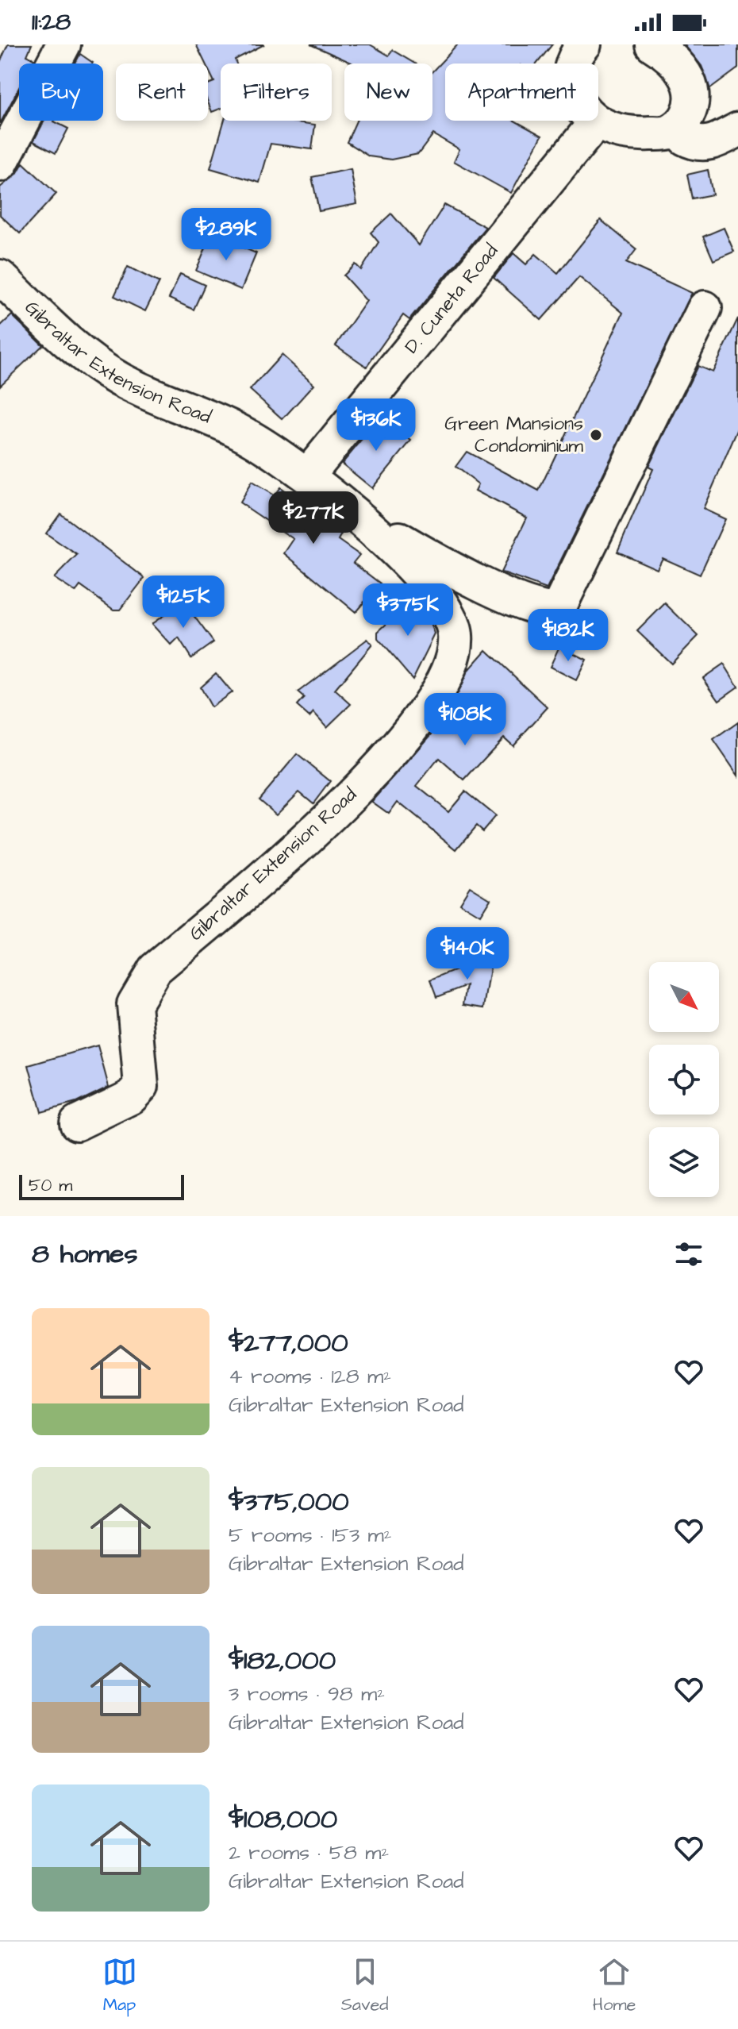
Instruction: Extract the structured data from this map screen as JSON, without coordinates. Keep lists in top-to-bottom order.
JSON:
{
  "streets": {
    "street": ["D. Cuneta Road", "Gibraltar Extension Road"]
  },
  "crossings": [
    ["D. Cuneta Road", "Gibraltar Extension Road"]
  ],
  "places": ["Green Mansions Condominium"],
  "scale_bar": "50 m",
  "north": "bottom right",
  "page": {
    "status": "11:28",
    "chip": [
      "Buy",
      "Rent",
      "Filters",
      "New",
      "Apartment"
    ],
    "price": [
      "$289K",
      "$136K",
      "$277K",
      "$125K",
      "$375K",
      "$182K",
      "$108K",
      "$140K"
    ],
    "scale": "50 m",
    "heading": "8 homes",
    "list": [
      {
        "name": "$277,000",
        "note": "4 rooms · 128 m² · Gibraltar Extension Road"
      },
      {
        "name": "$375,000",
        "note": "5 rooms · 153 m² · Gibraltar Extension Road"
      },
      {
        "name": "$182,000",
        "note": "3 rooms · 98 m² · Gibraltar Extension Road"
      },
      {
        "name": "$108,000",
        "note": "2 rooms · 58 m² · Gibraltar Extension Road"
      }
    ],
    "tabs": ["Map", "Saved", "Home"]
  }
}
